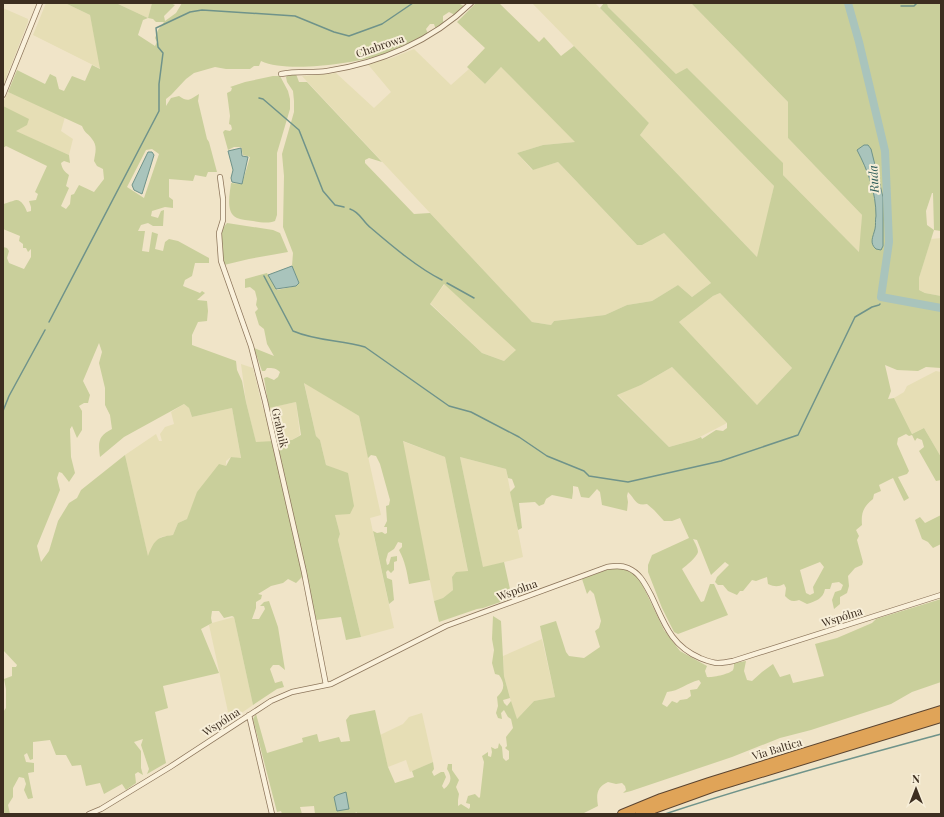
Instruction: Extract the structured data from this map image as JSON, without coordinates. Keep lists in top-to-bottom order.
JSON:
{
  "streets": {
    "highway": ["Via Baltica"],
    "street": ["Chabrowa", "Grabnik", "Wspólna"]
  },
  "crossings": [
    ["Grabnik", "Wspólna"]
  ],
  "water": ["Ruda"],
  "north": "top"
}
